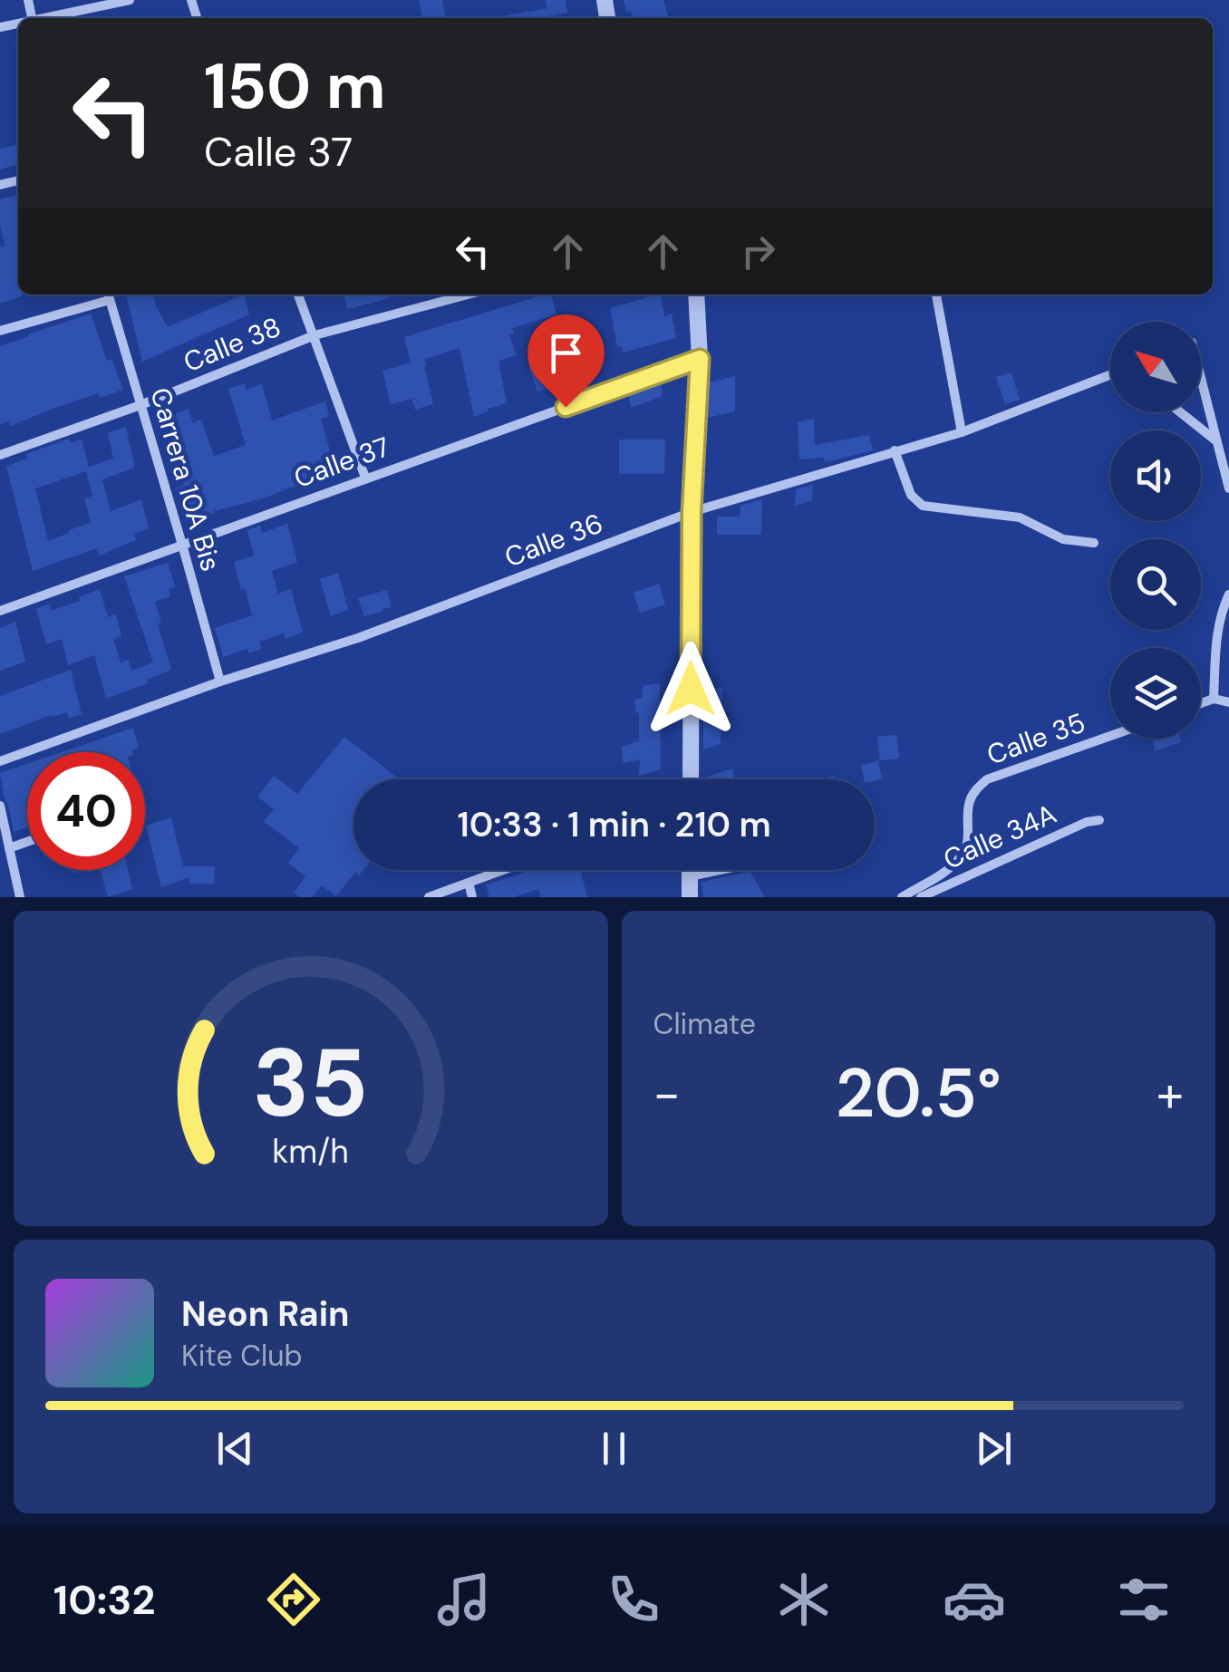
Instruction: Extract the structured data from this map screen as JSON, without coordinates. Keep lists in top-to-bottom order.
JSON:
{
  "streets": {
    "street": [
      "Calle 38",
      "Calle 37",
      "Carrera 10A Bis",
      "Calle 36",
      "Calle 35",
      "Calle 34A"
    ]
  },
  "crossings": [
    ["Calle 38", "Carrera 10A Bis"],
    ["Calle 37", "Carrera 10A Bis"],
    ["Carrera 10A Bis", "Calle 36"]
  ],
  "north": "top left",
  "page": {
    "turn": ["150 m", "Calle 37"],
    "limit": "40",
    "trip": "10:33 · 1 min · 210 m",
    "tile": "Climate",
    "heat": ["−", "20.5°", "+"],
    "song": ["Neon Rain", "Kite Club"],
    "tabs": "10:32",
    "gauge": ["35", "km/h"]
  }
}
